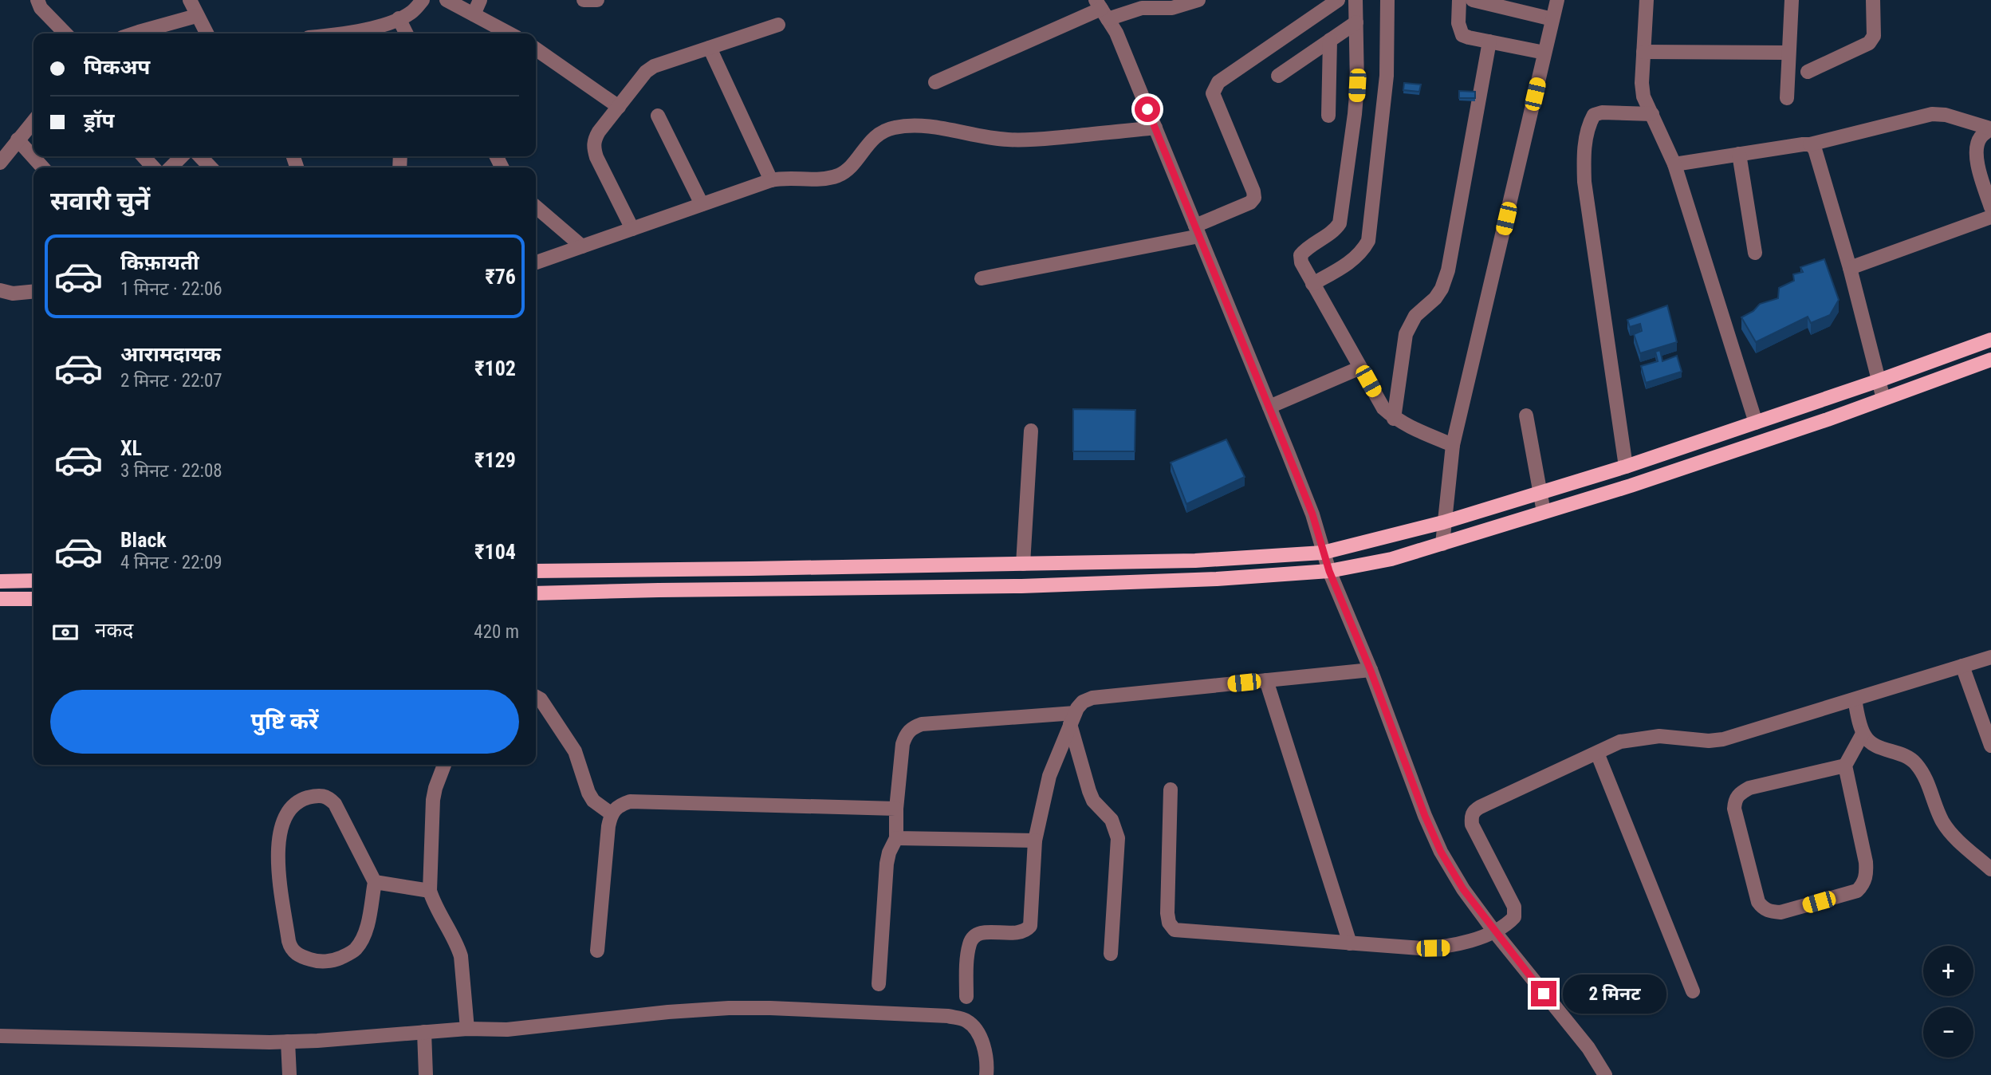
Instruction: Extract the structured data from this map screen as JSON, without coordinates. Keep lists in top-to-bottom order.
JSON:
{
  "page": {
    "banner": ["पिकअप", "ड्रॉप"],
    "heading": "सवारी चुनें",
    "list": [
      {
        "name": "किफ़ायती",
        "note": "1 मिनट · 22:06",
        "value": "₹76"
      },
      {
        "name": "आरामदायक",
        "note": "2 मिनट · 22:07",
        "value": "₹102"
      },
      {
        "name": "XL",
        "note": "3 मिनट · 22:08",
        "value": "₹129"
      },
      {
        "name": "Black",
        "note": "4 मिनट · 22:09",
        "value": "₹104"
      }
    ],
    "pay": ["नकद", "420 m"],
    "buttons": "पुष्टि करें",
    "map_buttons": ["+", "−"],
    "bubble": "2 मिनट"
  }
}
